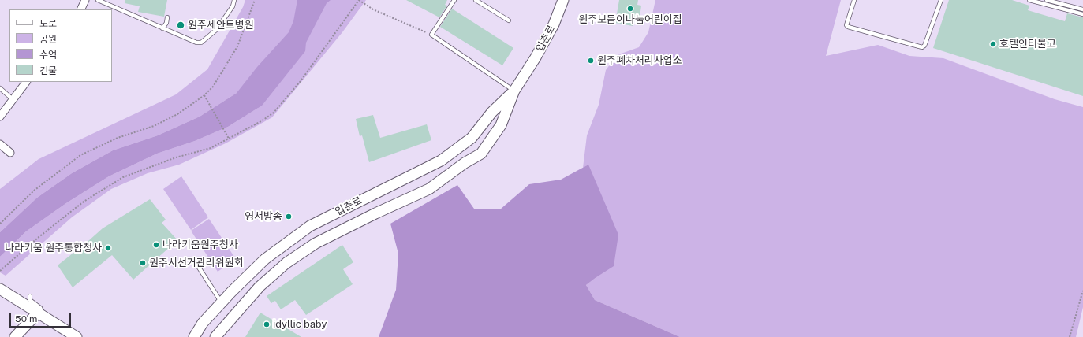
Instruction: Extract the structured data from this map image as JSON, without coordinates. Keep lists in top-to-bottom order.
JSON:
{
  "streets": {
    "street": ["입춘로"]
  },
  "places": [
    "원주보듬이나눔어린이집",
    "원주세안트병원",
    "호텔인터불고",
    "원주폐차처리사업소",
    "영서방송",
    "나라키움원주청사",
    "나라키움 원주통합청사",
    "원주시선거관리위원회",
    "idyllic baby"
  ],
  "legend": [
    "도로",
    "공원",
    "수역",
    "건물"
  ],
  "scale_bar": "50 m"
}
